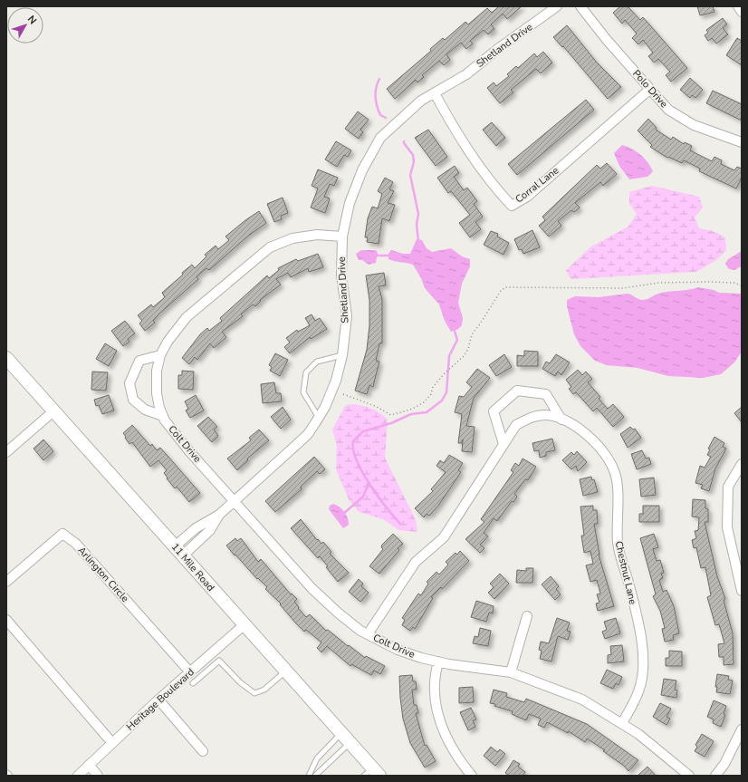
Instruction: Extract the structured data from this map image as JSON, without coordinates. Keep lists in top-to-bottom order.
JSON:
{
  "streets": {
    "street": [
      "Shetland Drive",
      "Polo Drive",
      "Corral Lane",
      "Colt Drive",
      "11 Mile Road",
      "Chestnut Lane",
      "Arlington Circle",
      "Heritage Boulevard"
    ]
  },
  "crossings": [
    ["Shetland Drive", "Corral Lane"],
    ["Shetland Drive", "Colt Drive"],
    ["Shetland Drive", "11 Mile Road"],
    ["Polo Drive", "Corral Lane"],
    ["Colt Drive", "Chestnut Lane"],
    ["11 Mile Road", "Heritage Boulevard"],
    ["Arlington Circle", "Heritage Boulevard"]
  ],
  "north": "top right"
}
